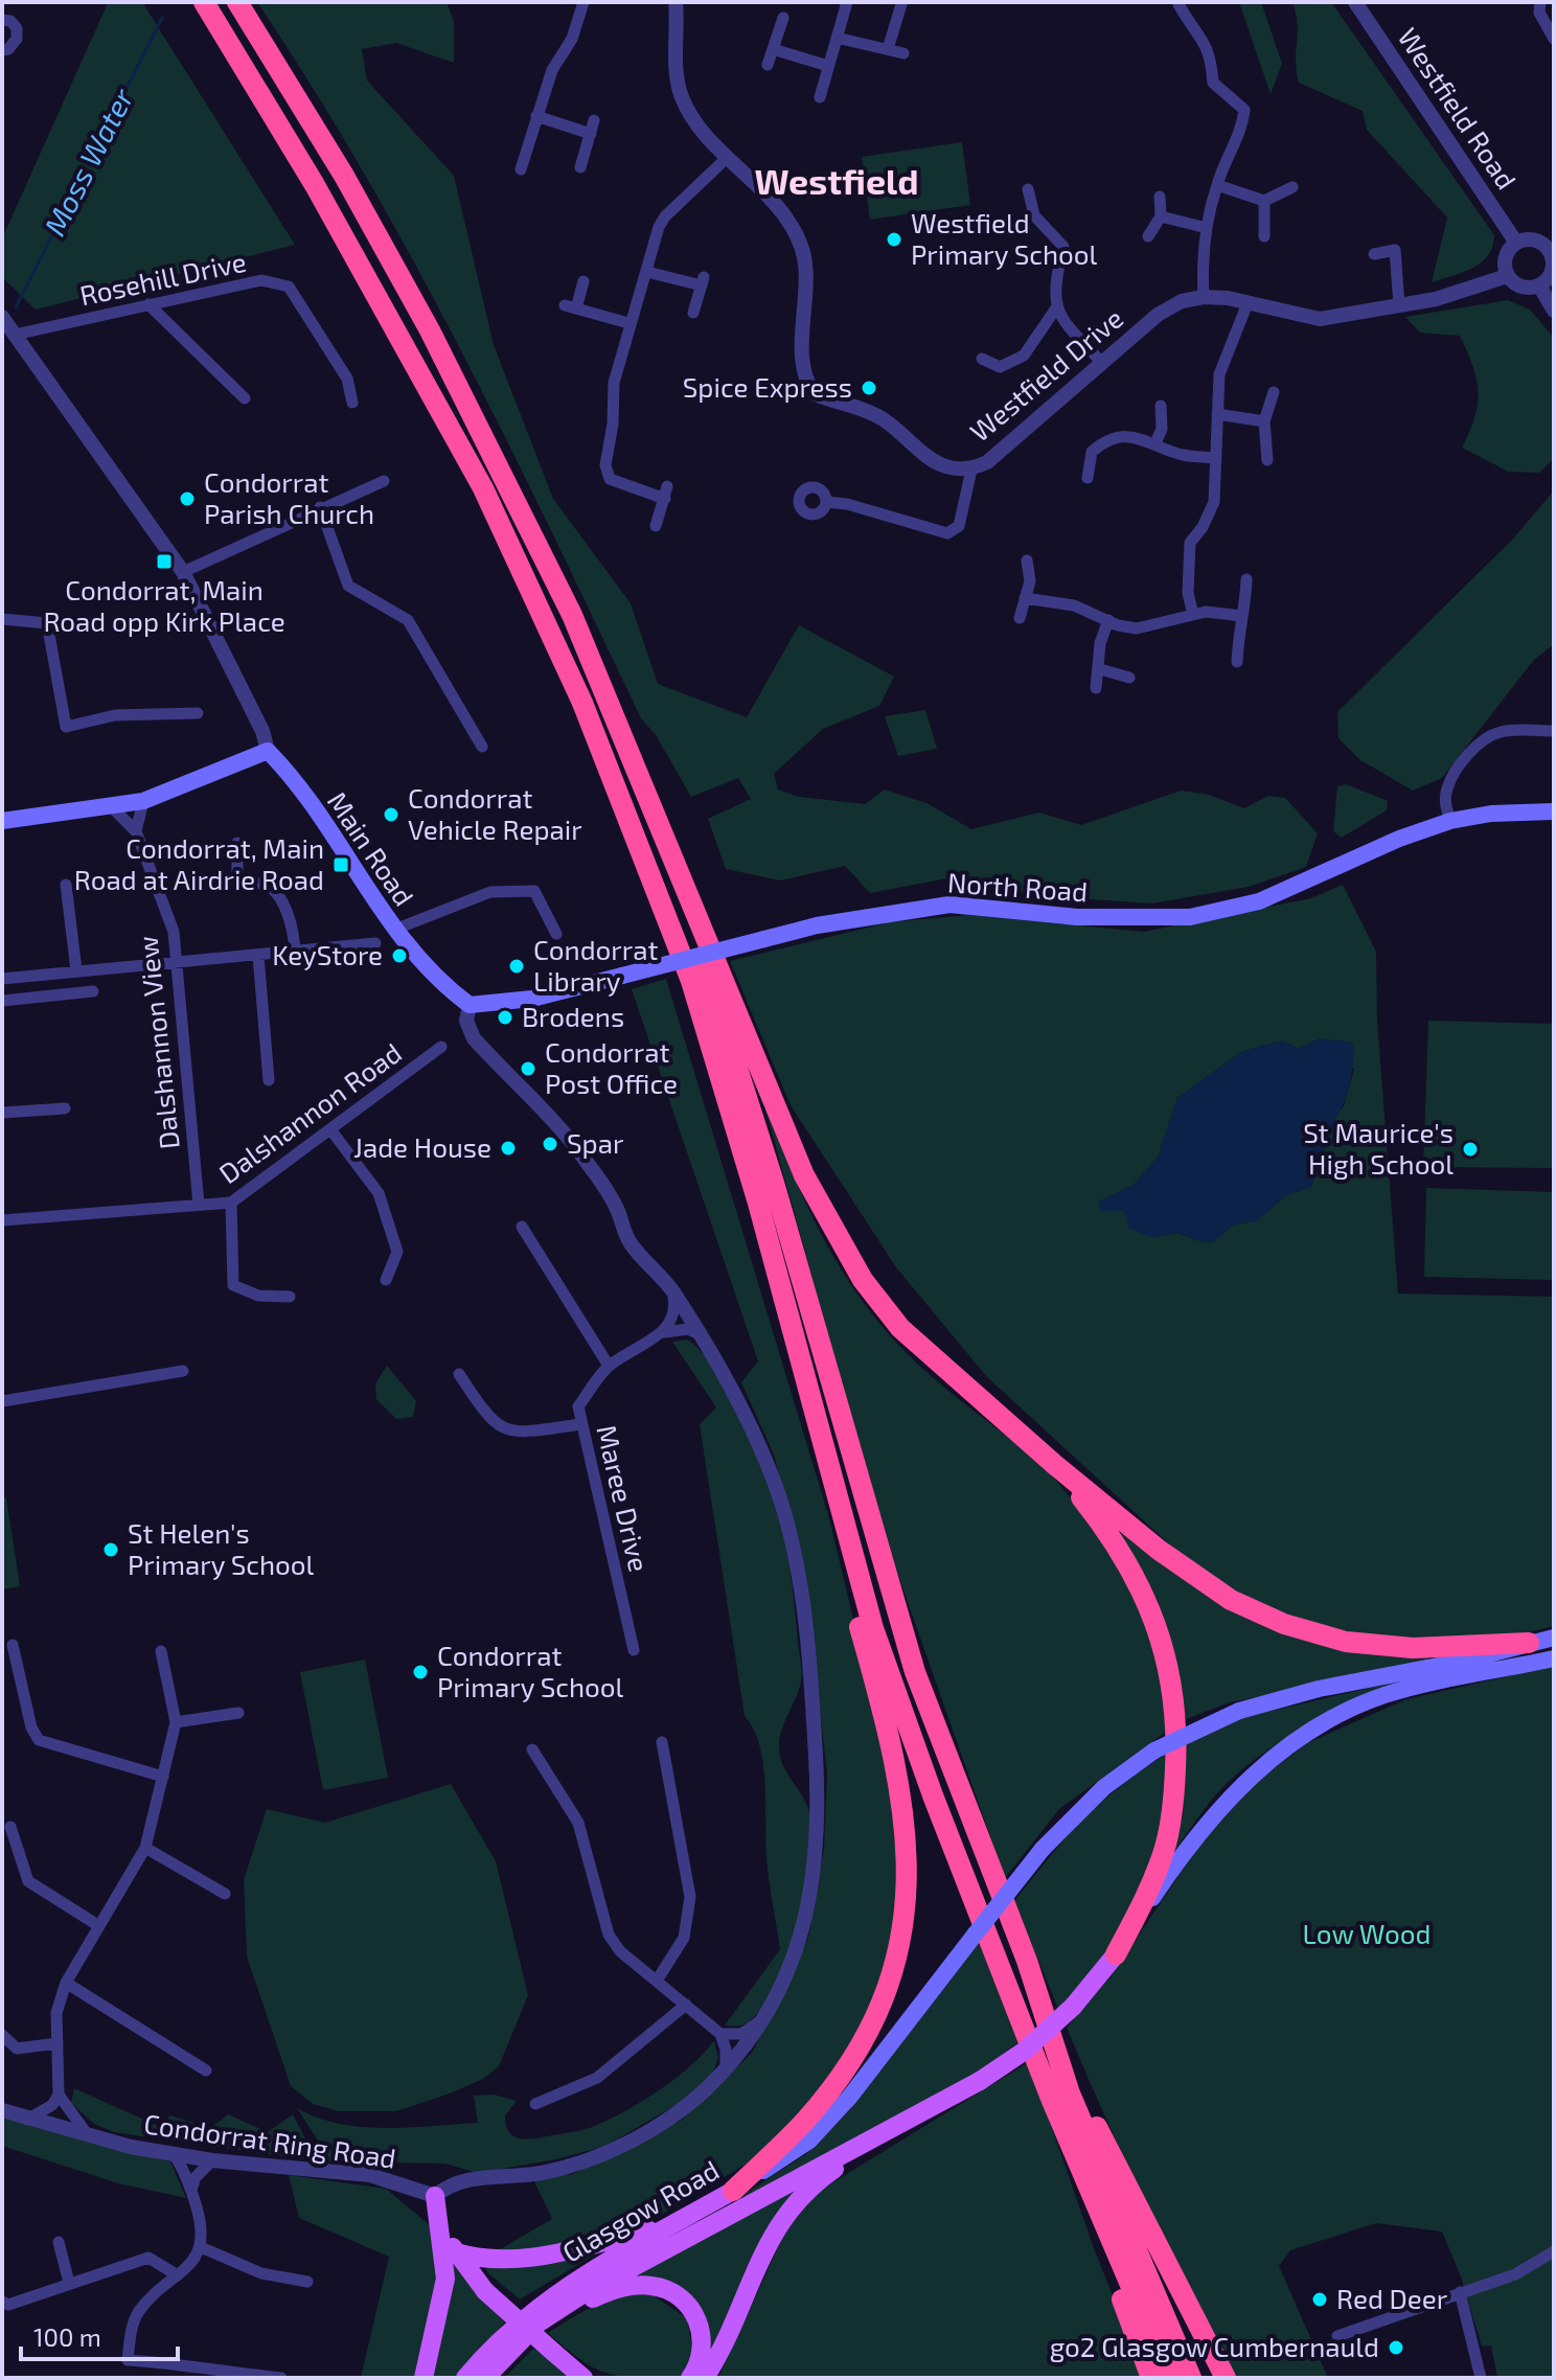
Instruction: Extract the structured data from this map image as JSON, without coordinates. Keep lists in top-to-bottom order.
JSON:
{
  "streets": {
    "main road": ["Main Road", "North Road", "Glasgow Road"],
    "street": [
      "Westfield Road",
      "Rosehill Drive",
      "Westfield Drive",
      "Dalshannon View",
      "Dalshannon Road",
      "Maree Drive",
      "Condorrat Ring Road"
    ]
  },
  "crossings": [
    ["Westfield Road", "Westfield Drive"],
    ["Rosehill Drive", "Main Road"],
    ["Main Road", "North Road"],
    ["Dalshannon View", "Dalshannon Road"]
  ],
  "districts": ["Westfield"],
  "water": ["Moss Water"],
  "parks": ["Low Wood"],
  "places": {
    "other": [
      "Westfield Primary School",
      "Spice Express",
      "Condorrat Parish Church",
      "Condorrat Vehicle Repair",
      "KeyStore",
      "Condorrat Library",
      "Brodens",
      "Condorrat Post Office",
      "Spar",
      "Jade House",
      "St Maurice's High School",
      "St Helen's Primary School",
      "Condorrat Primary School",
      "Red Deer",
      "go2 Glasgow Cumbernauld"
    ],
    "transit": ["Condorrat, Main Road opp Kirk Place", "Condorrat, Main Road at Airdrie Road"]
  },
  "scale_bar": "100 m"
}
